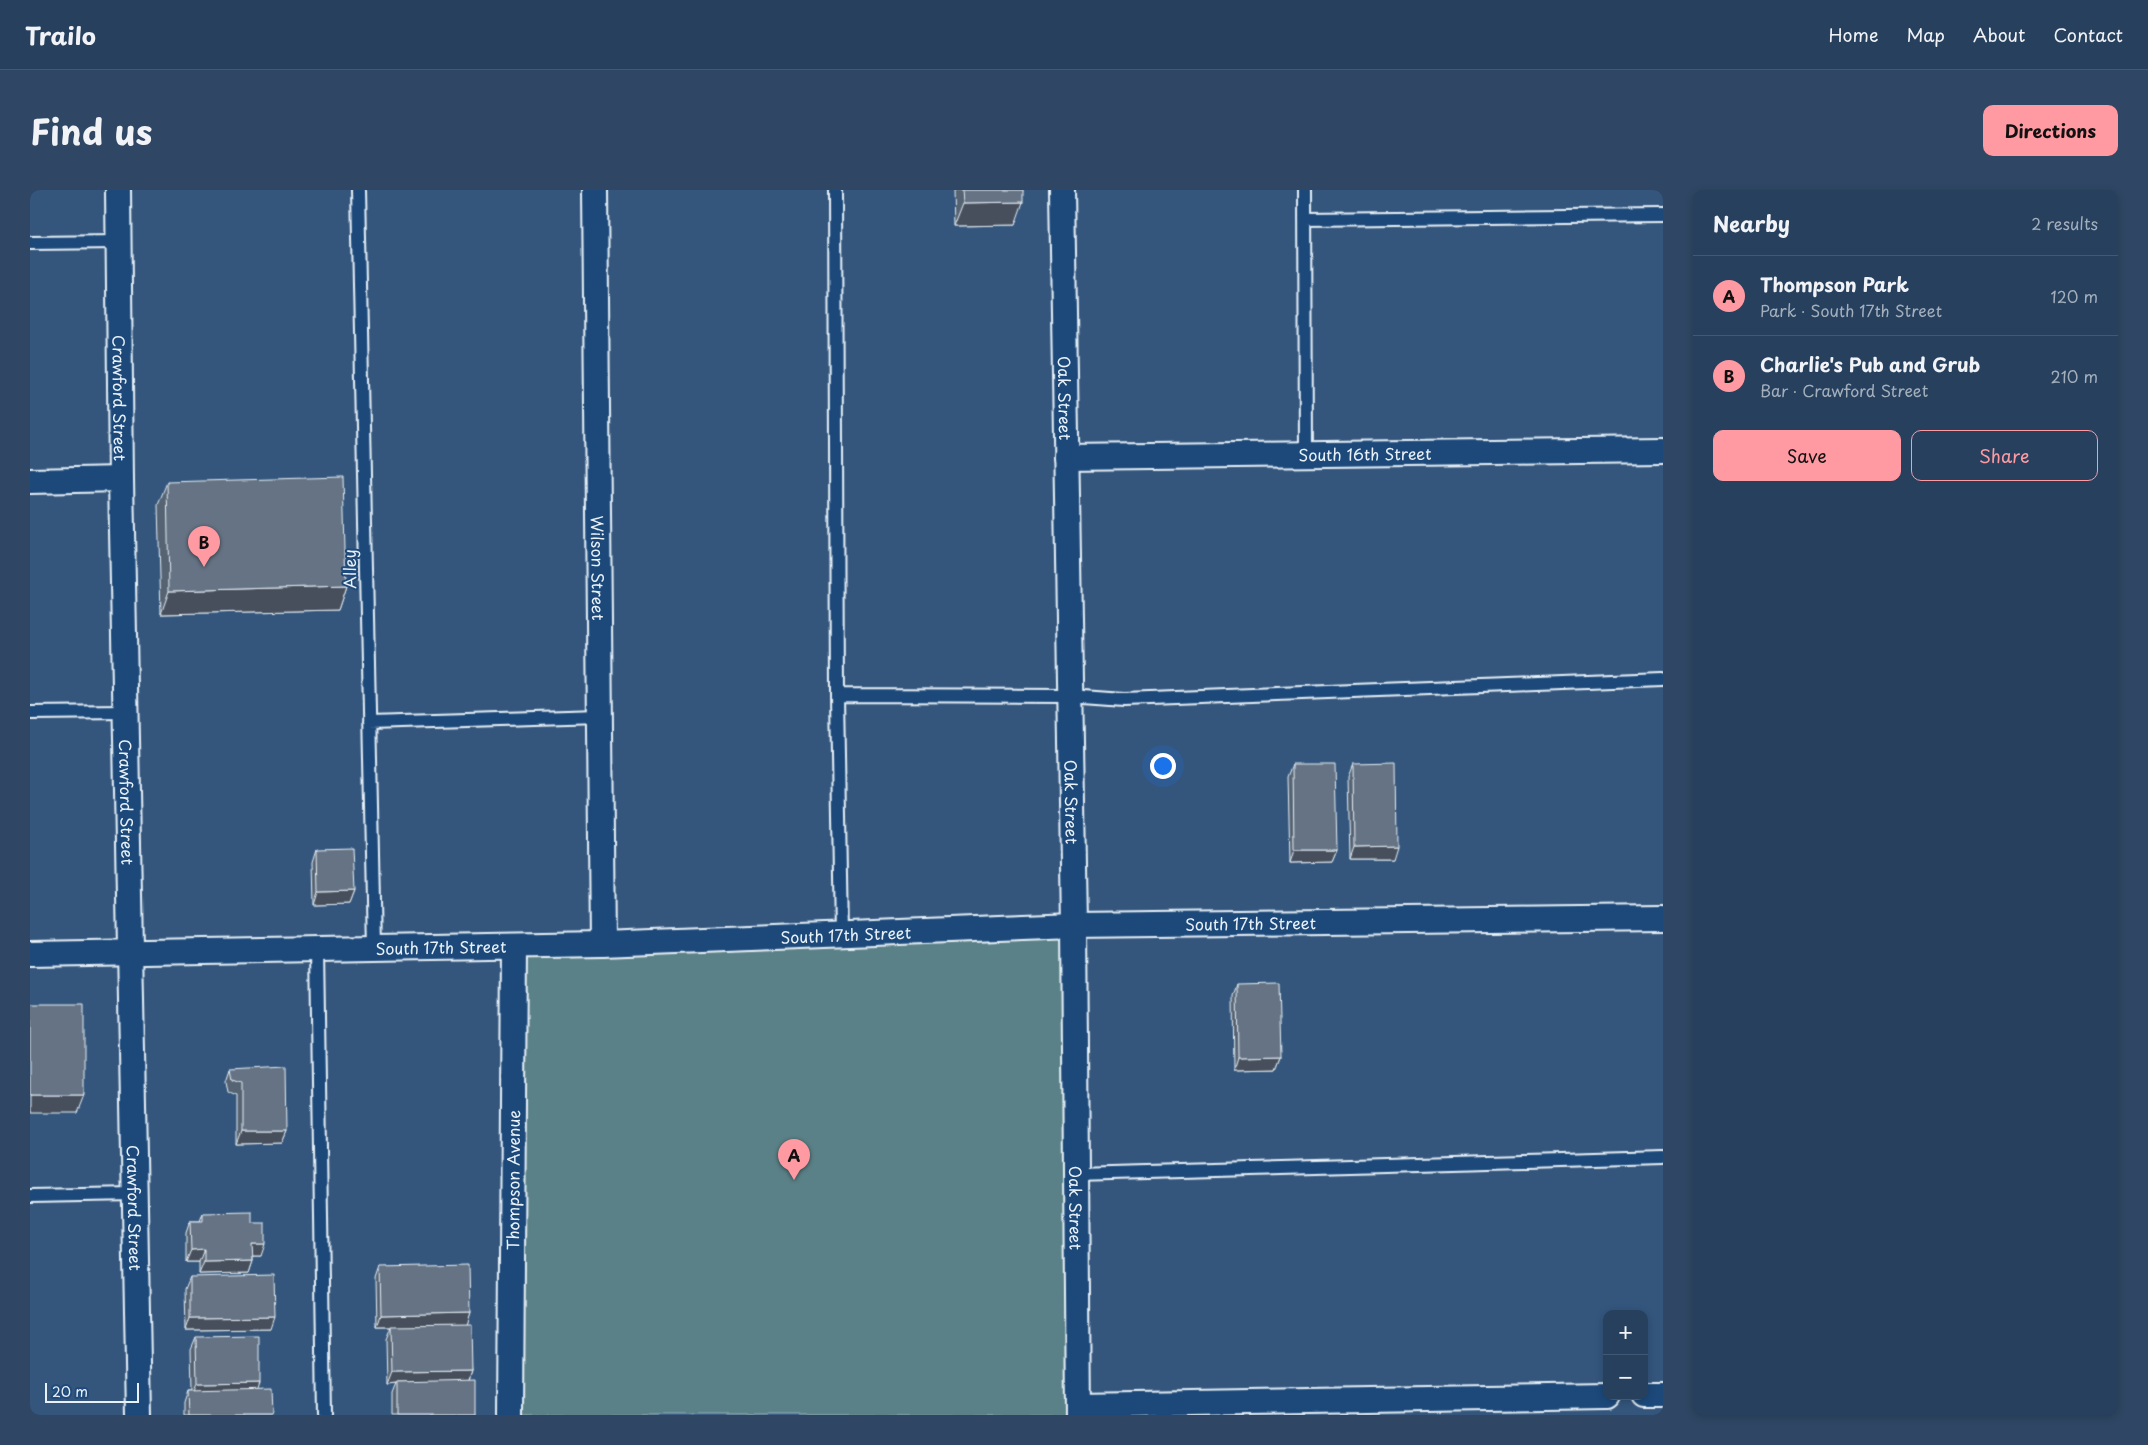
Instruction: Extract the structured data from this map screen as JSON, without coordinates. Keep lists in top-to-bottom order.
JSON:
{
  "streets": {
    "street": [
      "Crawford Street",
      "Oak Street",
      "South 16th Street",
      "Wilson Street",
      "South 17th Street",
      "Thompson Avenue"
    ],
    "lane": ["Alley"]
  },
  "crossings": [
    ["Crawford Street", "South 17th Street"],
    ["Oak Street", "South 16th Street"],
    ["Oak Street", "South 17th Street"],
    ["Wilson Street", "South 17th Street"],
    ["Alley", "South 17th Street"],
    ["South 17th Street", "Thompson Avenue"]
  ],
  "scale_bar": "20 m",
  "page": {
    "header": "Trailo",
    "nav": [
      "Home",
      "Map",
      "About",
      "Contact"
    ],
    "title": "Find us",
    "buttons": [
      "Directions",
      ["Save", "Share"]
    ],
    "heading": ["Nearby", "2 results"],
    "list": [
      {
        "mark": "A",
        "name": "Thompson Park",
        "note": "Park · South 17th Street",
        "value": "120 m"
      },
      {
        "mark": "B",
        "name": "Charlie's Pub and Grub",
        "note": "Bar · Crawford Street",
        "value": "210 m"
      }
    ],
    "pins": ["B", "A"],
    "map_buttons": ["+", "−"],
    "scale": "20 m"
  }
}
